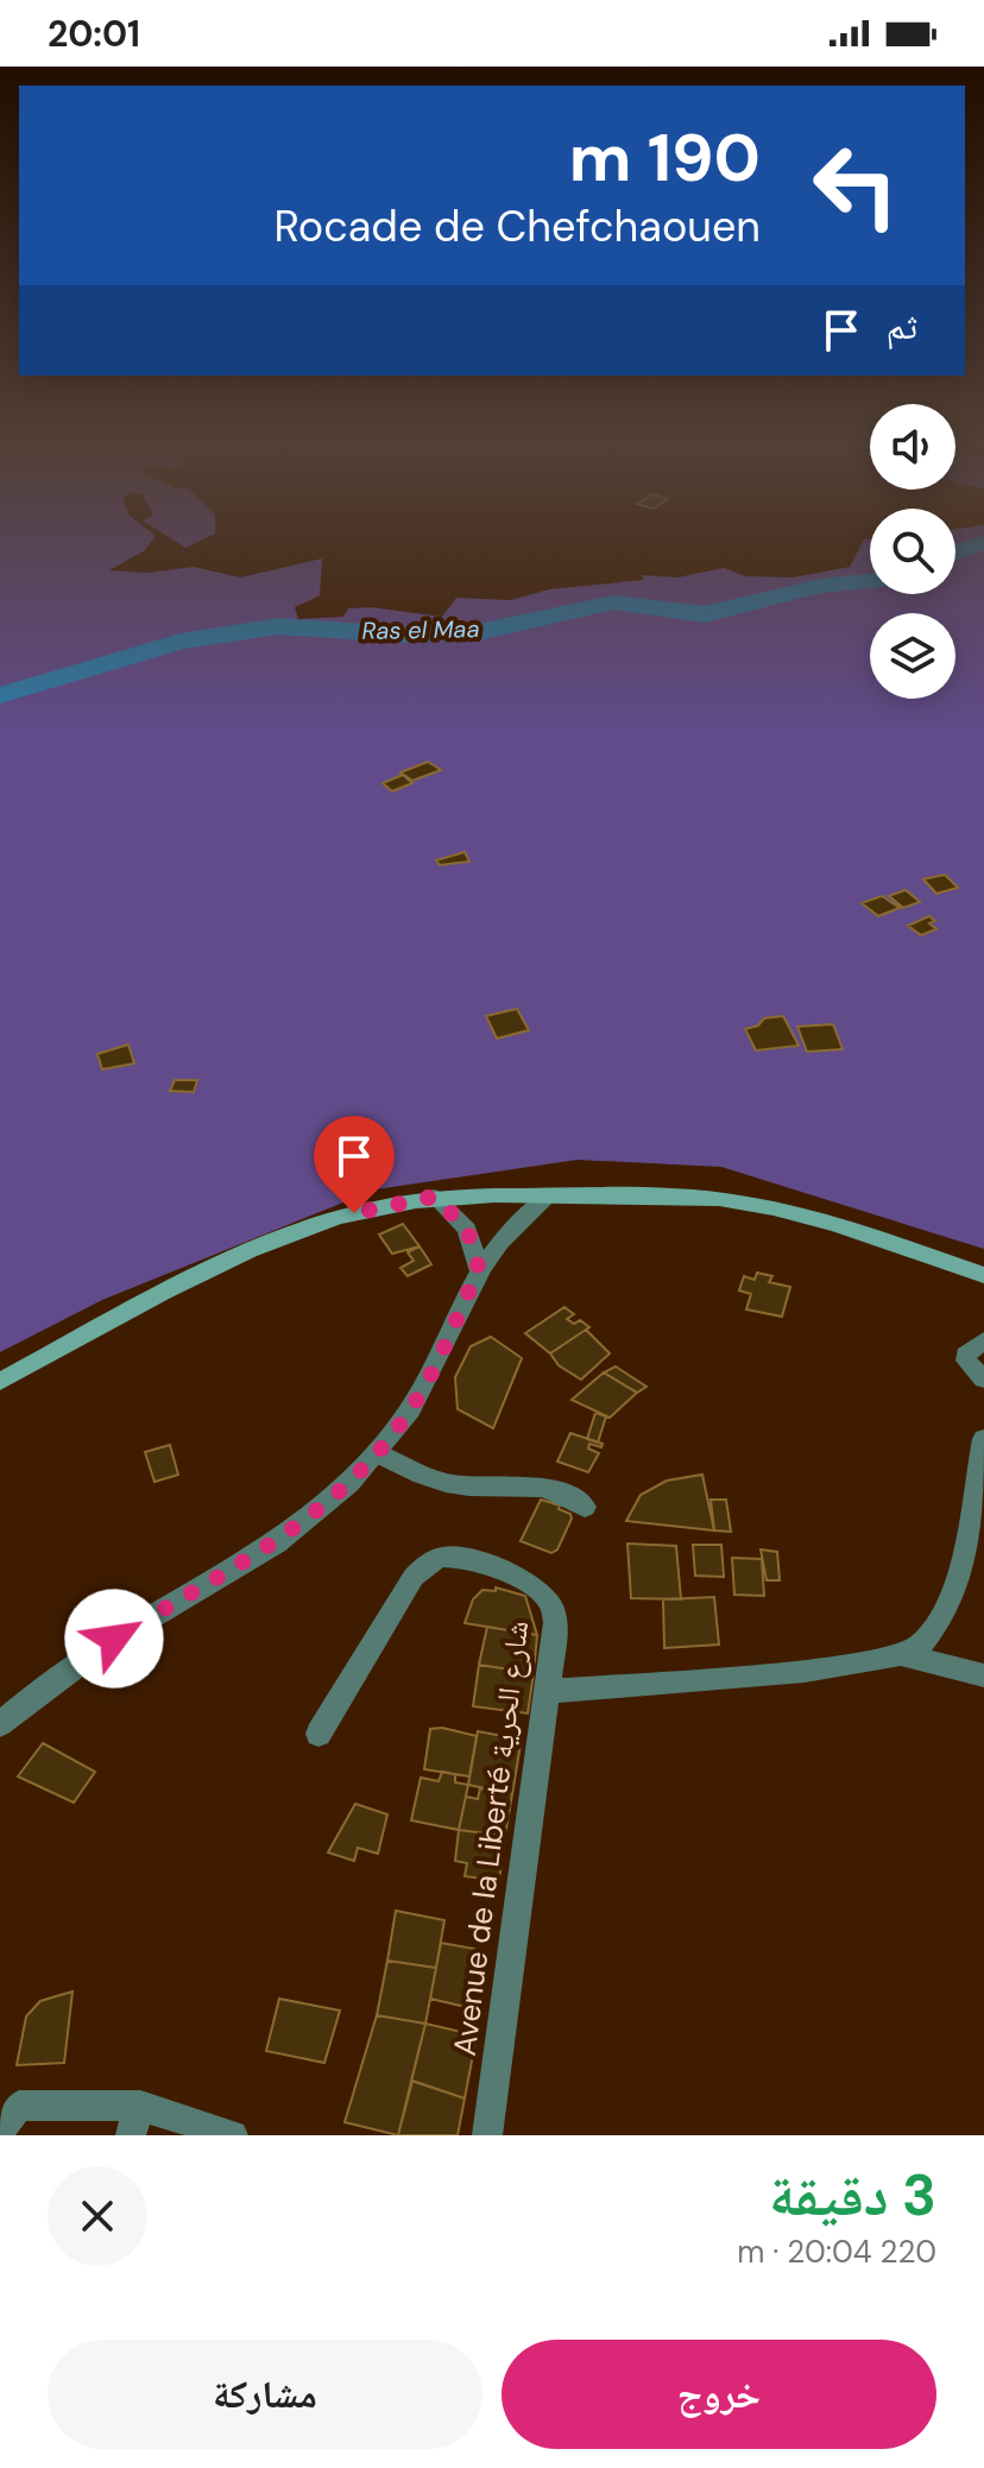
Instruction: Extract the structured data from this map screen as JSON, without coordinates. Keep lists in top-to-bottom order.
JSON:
{
  "streets": {
    "street": ["Avenue de la Liberté شارع الحرية"]
  },
  "water": ["Ras el Maa"],
  "page": {
    "status": "20:01",
    "turn": ["190 m", "Rocade de Chefchaouen"],
    "then": "ثم",
    "heading": ["3 دقيقة", "220 m · 20:04"],
    "buttons": ["خروج", "مشاركة"]
  }
}
